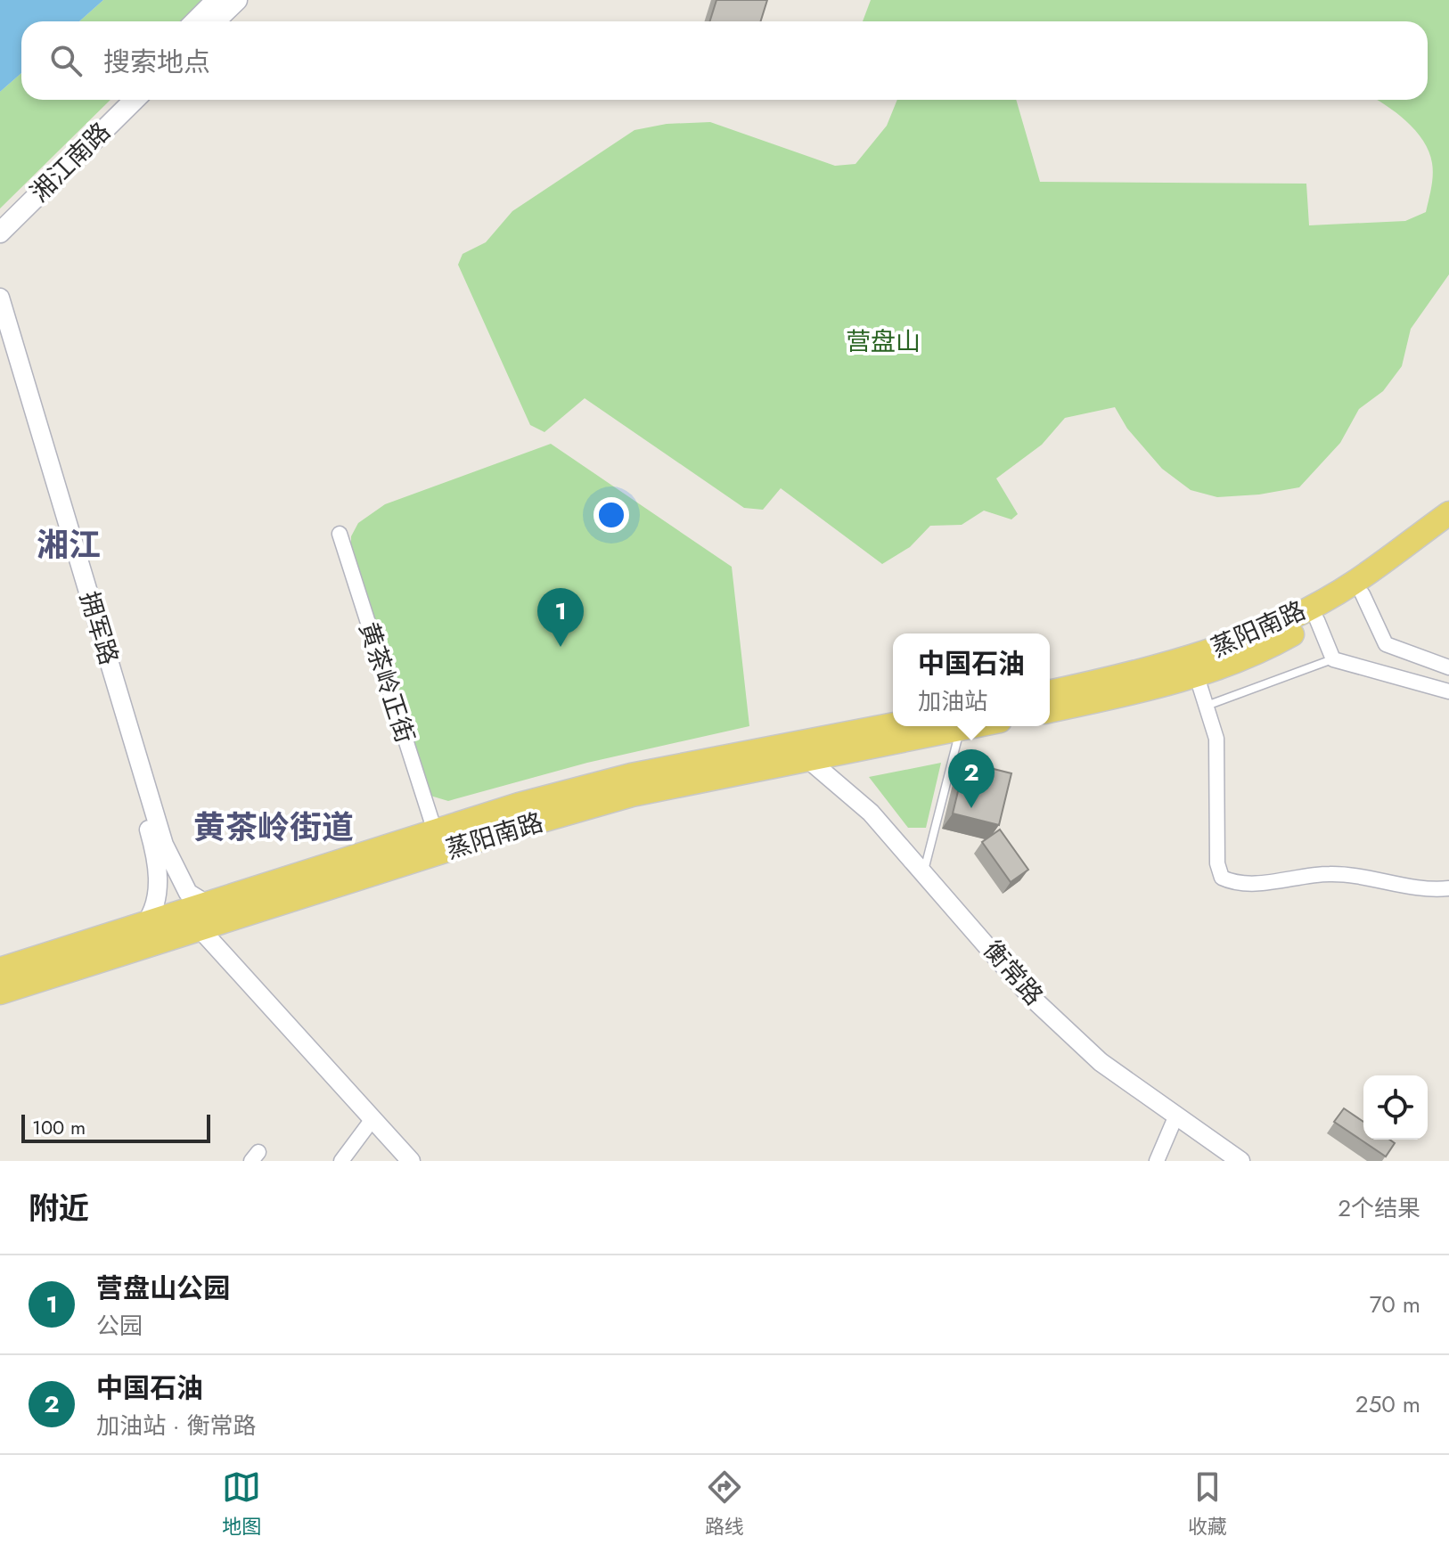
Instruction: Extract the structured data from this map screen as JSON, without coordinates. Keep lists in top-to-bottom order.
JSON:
{
  "streets": {
    "main road": ["湘江南路", "蒸阳南路"],
    "street": ["拥军路", "黄茶岭正街", "衡常路"]
  },
  "crossings": [
    ["拥军路", "蒸阳南路"],
    ["蒸阳南路", "黄茶岭正街"],
    ["蒸阳南路", "衡常路"]
  ],
  "districts": ["湘江", "黄茶岭街道"],
  "parks": ["营盘山"],
  "scale_bar": "100 m",
  "page": {
    "search": "搜索地点",
    "pins": ["1", "2"],
    "popup": ["中国石油", "加油站"],
    "scale": "100 m",
    "heading": ["附近", "2个结果"],
    "list": [
      {
        "mark": "1",
        "name": "营盘山公园",
        "note": "公园",
        "value": "70 m"
      },
      {
        "mark": "2",
        "name": "中国石油",
        "note": "加油站 · 衡常路",
        "value": "250 m"
      }
    ],
    "nav": ["地图", "路线", "收藏"]
  }
}
